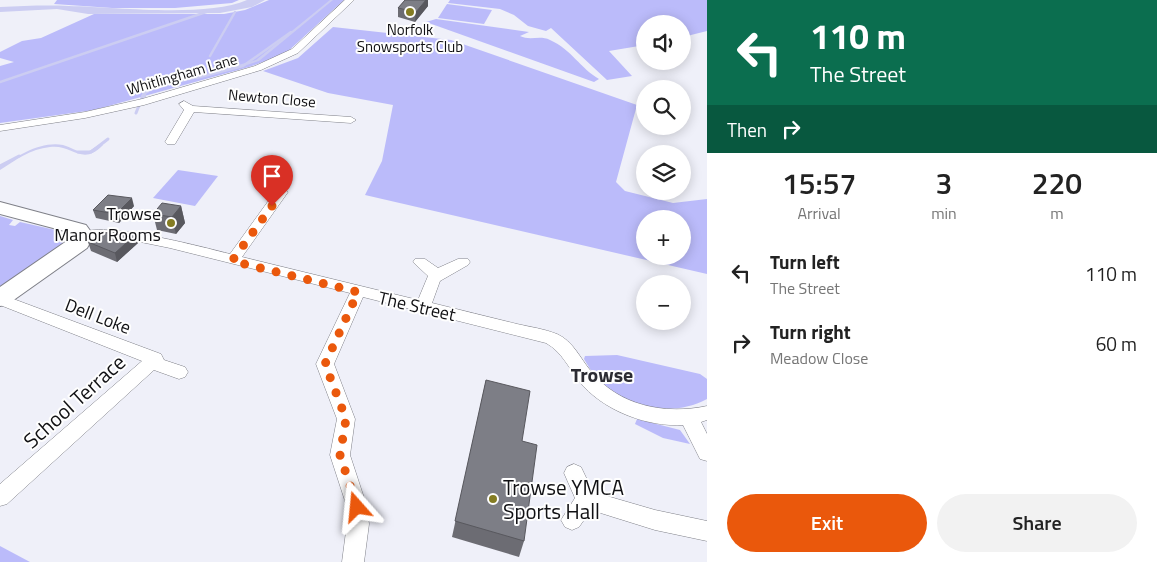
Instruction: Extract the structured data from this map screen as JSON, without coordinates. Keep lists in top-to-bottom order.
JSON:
{
  "streets": {
    "street": [
      "Whitlingham Lane",
      "Newton Close",
      "The Street",
      "Dell Loke",
      "School Terrace"
    ]
  },
  "crossings": [
    ["Dell Loke", "School Terrace"]
  ],
  "districts": ["Trowse"],
  "places": ["Norfolk Snowsports Club", "Trowse Manor Rooms", "Trowse YMCA Sports Hall"],
  "page": {
    "turn": ["110 m", "The Street"],
    "map_buttons": ["+", "−"],
    "then": "Then",
    "eta": [
      "15:57",
      "Arrival",
      "3",
      "min",
      "220",
      "m"
    ],
    "list": [
      {
        "name": "Turn left",
        "note": "The Street",
        "value": "110 m"
      },
      {
        "name": "Turn right",
        "note": "Meadow Close",
        "value": "60 m"
      }
    ],
    "buttons": ["Exit", "Share"]
  }
}
